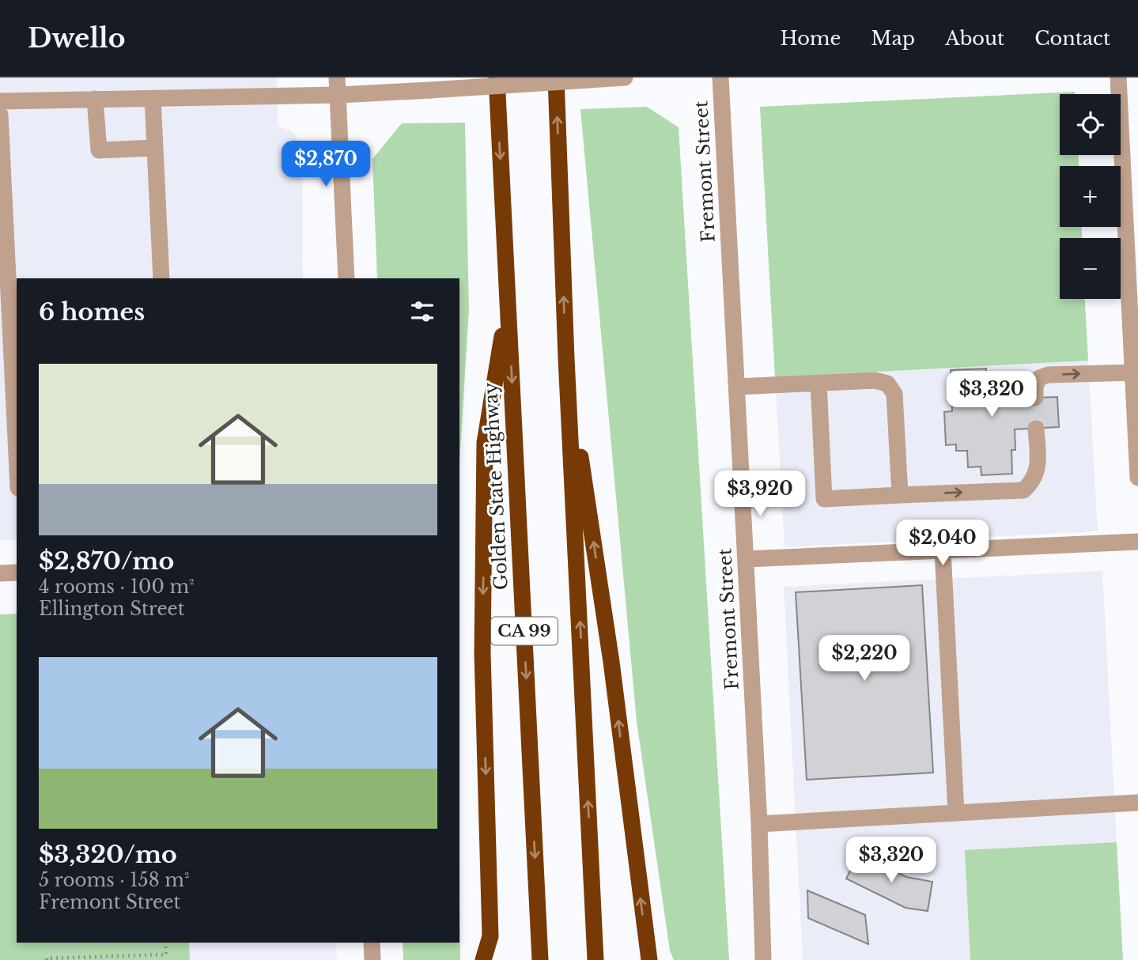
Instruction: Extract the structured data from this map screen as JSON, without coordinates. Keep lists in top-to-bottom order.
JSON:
{
  "streets": {
    "highway": ["Golden State Highway", "CA 99"],
    "street": ["Fremont Street"]
  },
  "page": {
    "header": "Dwello",
    "nav": [
      "Home",
      "Map",
      "About",
      "Contact"
    ],
    "map_buttons": ["+", "−"],
    "price": [
      "$2,870",
      "$3,320",
      "$3,920",
      "$2,040",
      "$2,220",
      "$3,320"
    ],
    "heading": "6 homes",
    "list": [
      {
        "name": "$2,870/mo",
        "note": "4 rooms · 100 m² · Ellington Street"
      },
      {
        "name": "$3,320/mo",
        "note": "5 rooms · 158 m² · Fremont Street"
      }
    ]
  }
}
